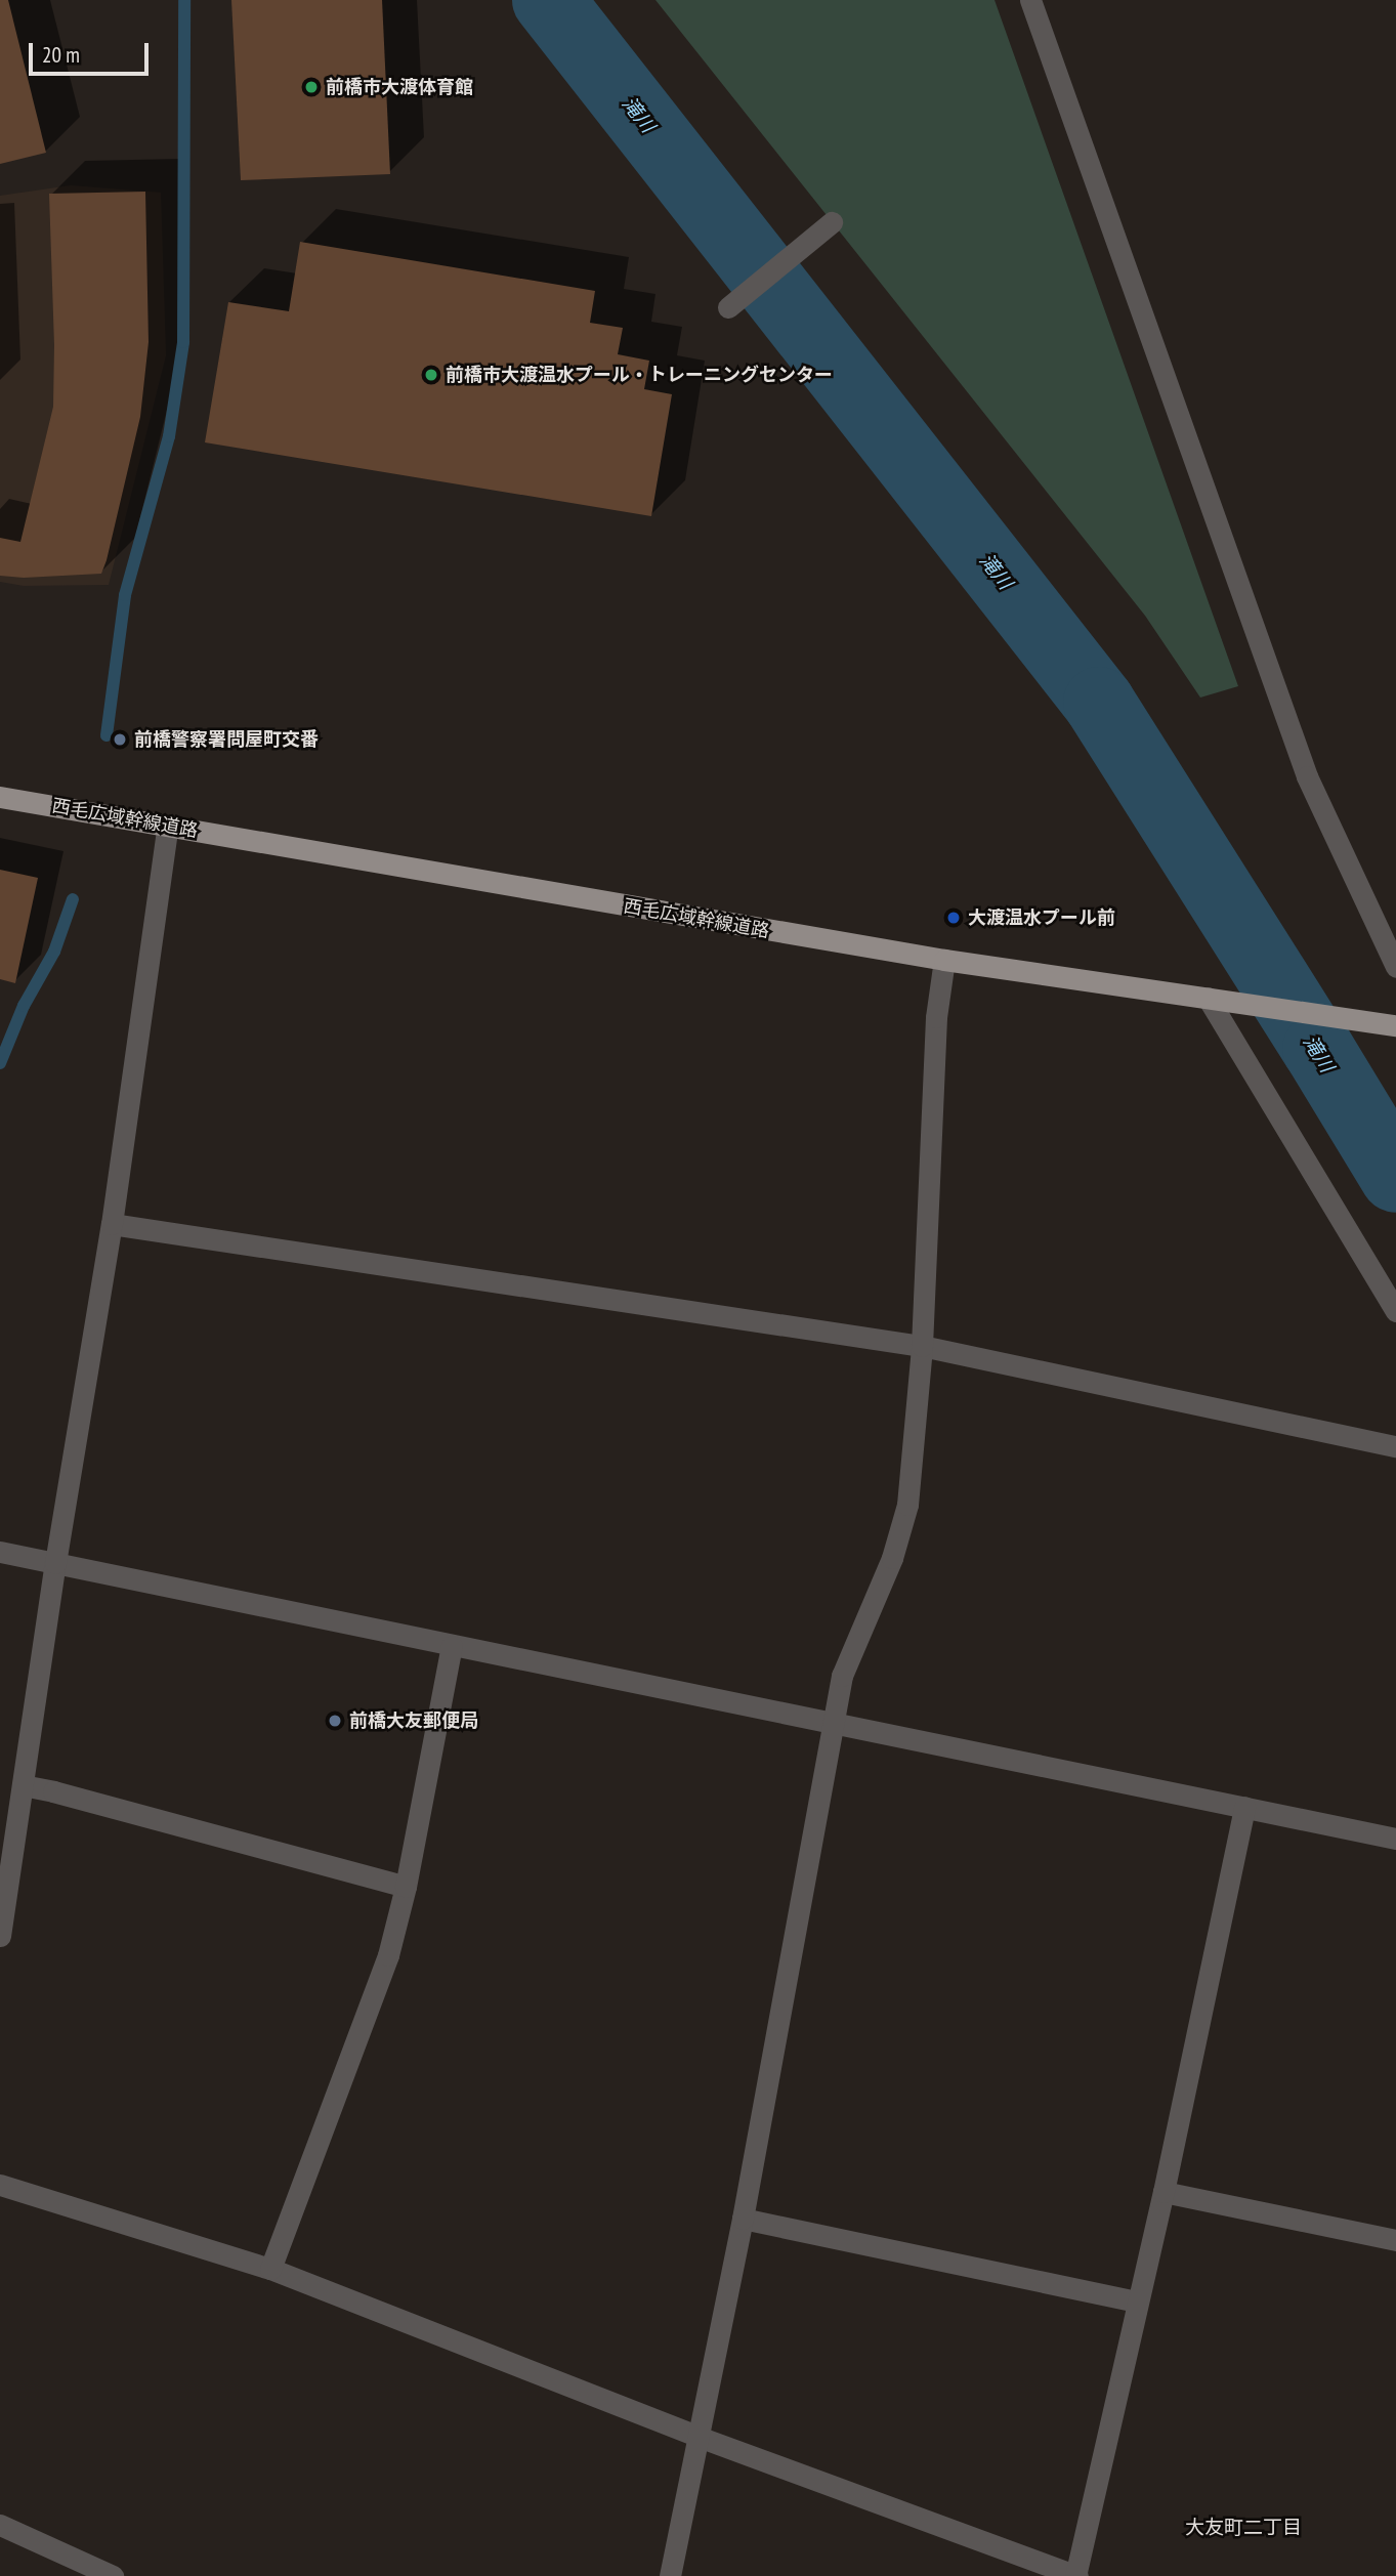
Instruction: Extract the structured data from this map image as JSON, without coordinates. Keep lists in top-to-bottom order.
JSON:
{
  "streets": {
    "main road": ["西毛広域幹線道路"]
  },
  "districts": ["大友町二丁目"],
  "water": ["滝川"],
  "places": [
    "前橋市大渡体育館",
    "前橋市大渡温水プール・トレーニングセンター",
    "前橋警察署問屋町交番",
    "大渡温水プール前",
    "前橋大友郵便局"
  ],
  "scale_bar": "20 m"
}
